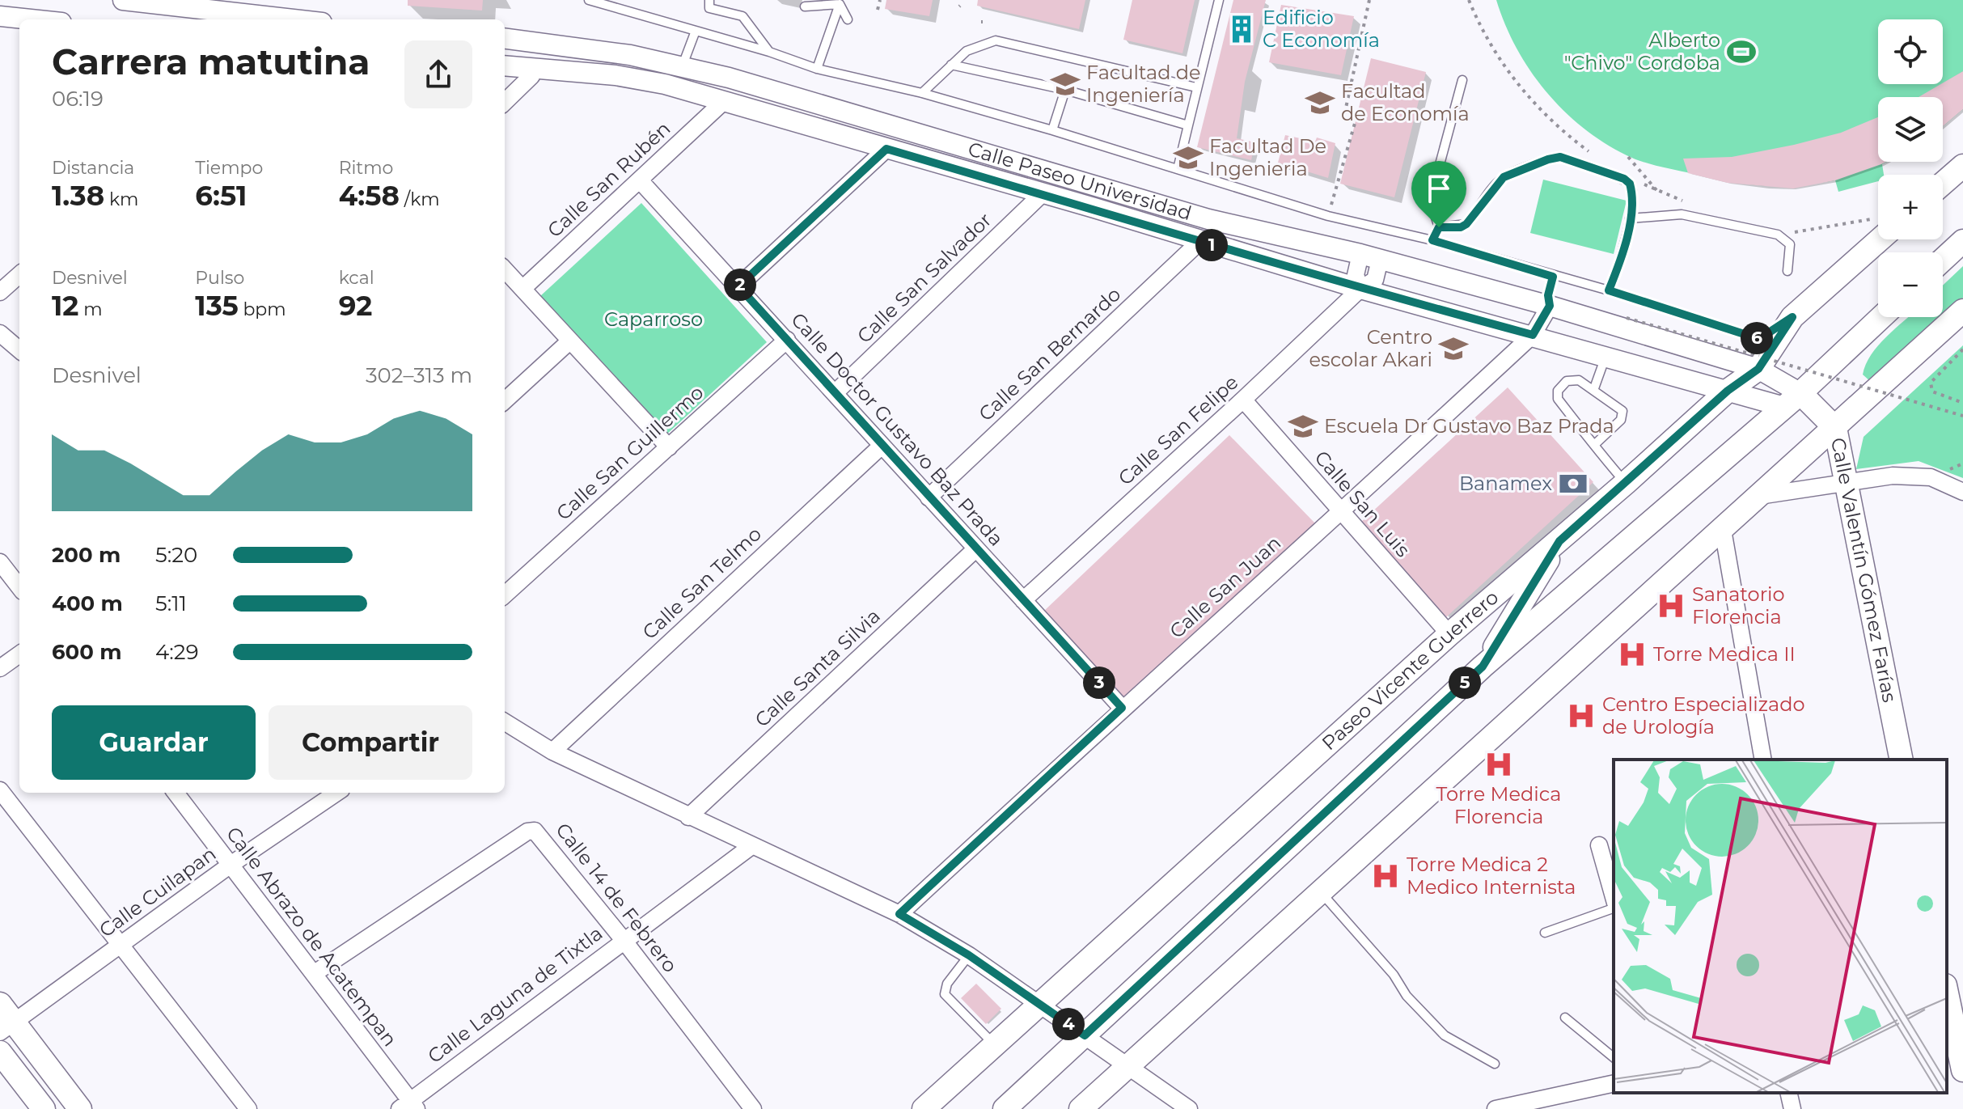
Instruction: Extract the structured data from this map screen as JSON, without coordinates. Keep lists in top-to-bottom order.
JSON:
{
  "streets": {
    "main road": ["Calle Valentín Gómez Farías", "Paseo Vicente Guerrero"],
    "street": [
      "Calle San Rubén",
      "Calle Paseo Universidad",
      "Calle San Salvador",
      "Calle San Bernardo",
      "Calle Doctor Gustavo Baz Prada",
      "Calle San Felipe",
      "Calle San Guillermo",
      "Calle San Luis",
      "Calle San Telmo",
      "Calle San Juan",
      "Calle Santa Silvia",
      "Calle Cuilapan",
      "Calle 14 de Febrero",
      "Calle Abrazo de Acatempan",
      "Calle Laguna de Tixtla"
    ]
  },
  "crossings": [
    ["Calle San Rubén", "Calle Paseo Universidad"],
    ["Calle San Rubén", "Calle Doctor Gustavo Baz Prada"],
    ["Calle Paseo Universidad", "Calle San Salvador"],
    ["Calle Paseo Universidad", "Calle San Bernardo"],
    ["Calle Paseo Universidad", "Calle San Felipe"],
    ["Calle Paseo Universidad", "Calle Valentín Gómez Farías"],
    ["Calle Paseo Universidad", "Calle San Juan"],
    ["Calle Paseo Universidad", "Paseo Vicente Guerrero"],
    ["Calle San Salvador", "Calle Doctor Gustavo Baz Prada"],
    ["Calle San Bernardo", "Calle Doctor Gustavo Baz Prada"],
    ["Calle Doctor Gustavo Baz Prada", "Calle San Felipe"],
    ["Calle Doctor Gustavo Baz Prada", "Calle San Guillermo"],
    ["Calle Doctor Gustavo Baz Prada", "Calle San Telmo"],
    ["Calle Doctor Gustavo Baz Prada", "Calle San Juan"],
    ["Calle Doctor Gustavo Baz Prada", "Calle Santa Silvia"],
    ["Calle San Felipe", "Calle San Luis"],
    ["Calle San Luis", "Calle San Juan"],
    ["Calle San Luis", "Paseo Vicente Guerrero"],
    ["Calle Cuilapan", "Calle Abrazo de Acatempan"],
    ["Calle 14 de Febrero", "Calle Abrazo de Acatempan"],
    ["Calle 14 de Febrero", "Calle Laguna de Tixtla"],
    ["Calle Abrazo de Acatempan", "Calle Laguna de Tixtla"]
  ],
  "parks": ["Caparroso"],
  "places": {
    "building": ["Edificio C Economía"],
    "sports": ["Alberto \"Chivo\" Cordoba"],
    "school or university": [
      "Facultad de Ingeniería",
      "Facultad de Economía",
      "Facultad De Ingenieria",
      "Centro escolar Akari",
      "Escuela Dr Gustavo Baz Prada"
    ],
    "bank": ["Banamex"],
    "hospital": [
      "Sanatorio Florencia",
      "Torre Medica II",
      "Centro Especializado de Urología",
      "Torre Medica Florencia",
      "Torre Medica 2 Medico Internista"
    ]
  },
  "page": {
    "map_buttons": ["+", "−"],
    "heading": ["Carrera matutina", "06:19"],
    "stats": [
      ["Distancia", "1.38 km"],
      ["Tiempo", "6:51"],
      ["Ritmo", "4:58 /km"],
      ["Desnivel", "12 m"],
      ["Pulso", "135 bpm"],
      ["kcal", "92"]
    ],
    "pins": [
      "1",
      "2",
      "6",
      "3",
      "5",
      "4"
    ],
    "chart": ["Desnivel", "302–313 m"],
    "list": [
      {
        "name": "200 m",
        "note": "5:20"
      },
      {
        "name": "400 m",
        "note": "5:11"
      },
      {
        "name": "600 m",
        "note": "4:29"
      }
    ],
    "buttons": ["Guardar", "Compartir"]
  }
}
